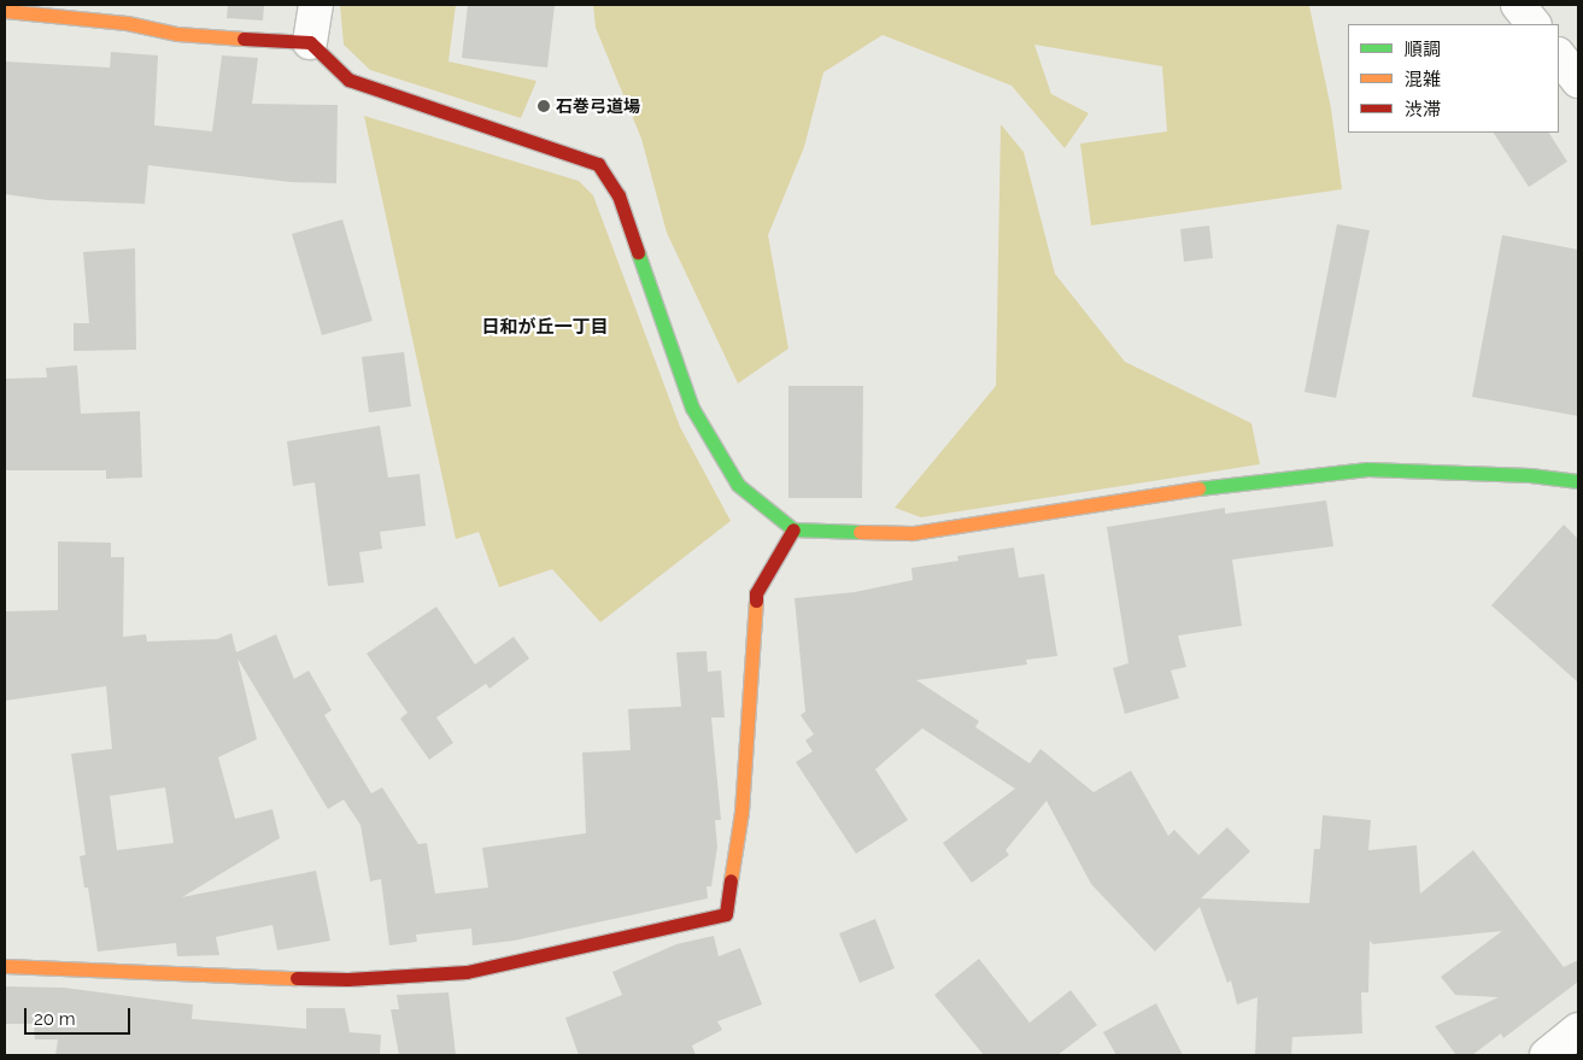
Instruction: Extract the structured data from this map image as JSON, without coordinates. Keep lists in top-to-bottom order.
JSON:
{
  "districts": ["日和が丘一丁目"],
  "places": ["石巻弓道場"],
  "legend": ["順調", "混雑", "渋滞"],
  "scale_bar": "20 m"
}
